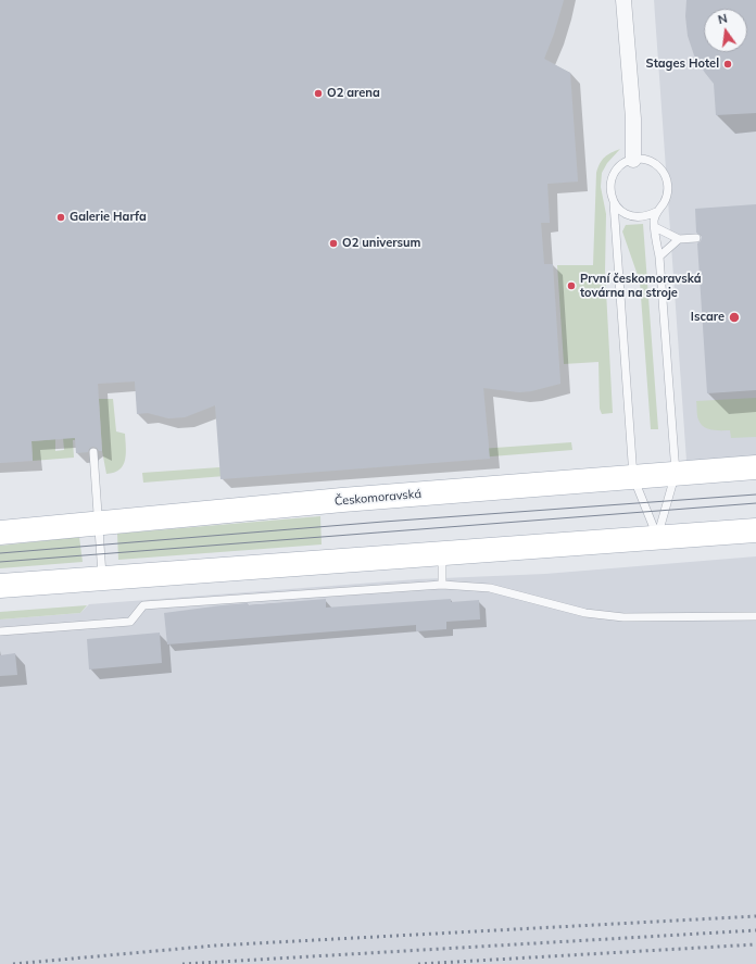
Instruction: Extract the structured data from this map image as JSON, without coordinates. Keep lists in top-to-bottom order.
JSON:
{
  "streets": {
    "main road": ["Českomoravská"]
  },
  "places": [
    "Stages Hotel",
    "O2 arena",
    "Galerie Harfa",
    "O2 universum",
    "První českomoravská továrna na stroje",
    "Iscare"
  ],
  "north": "top"
}
